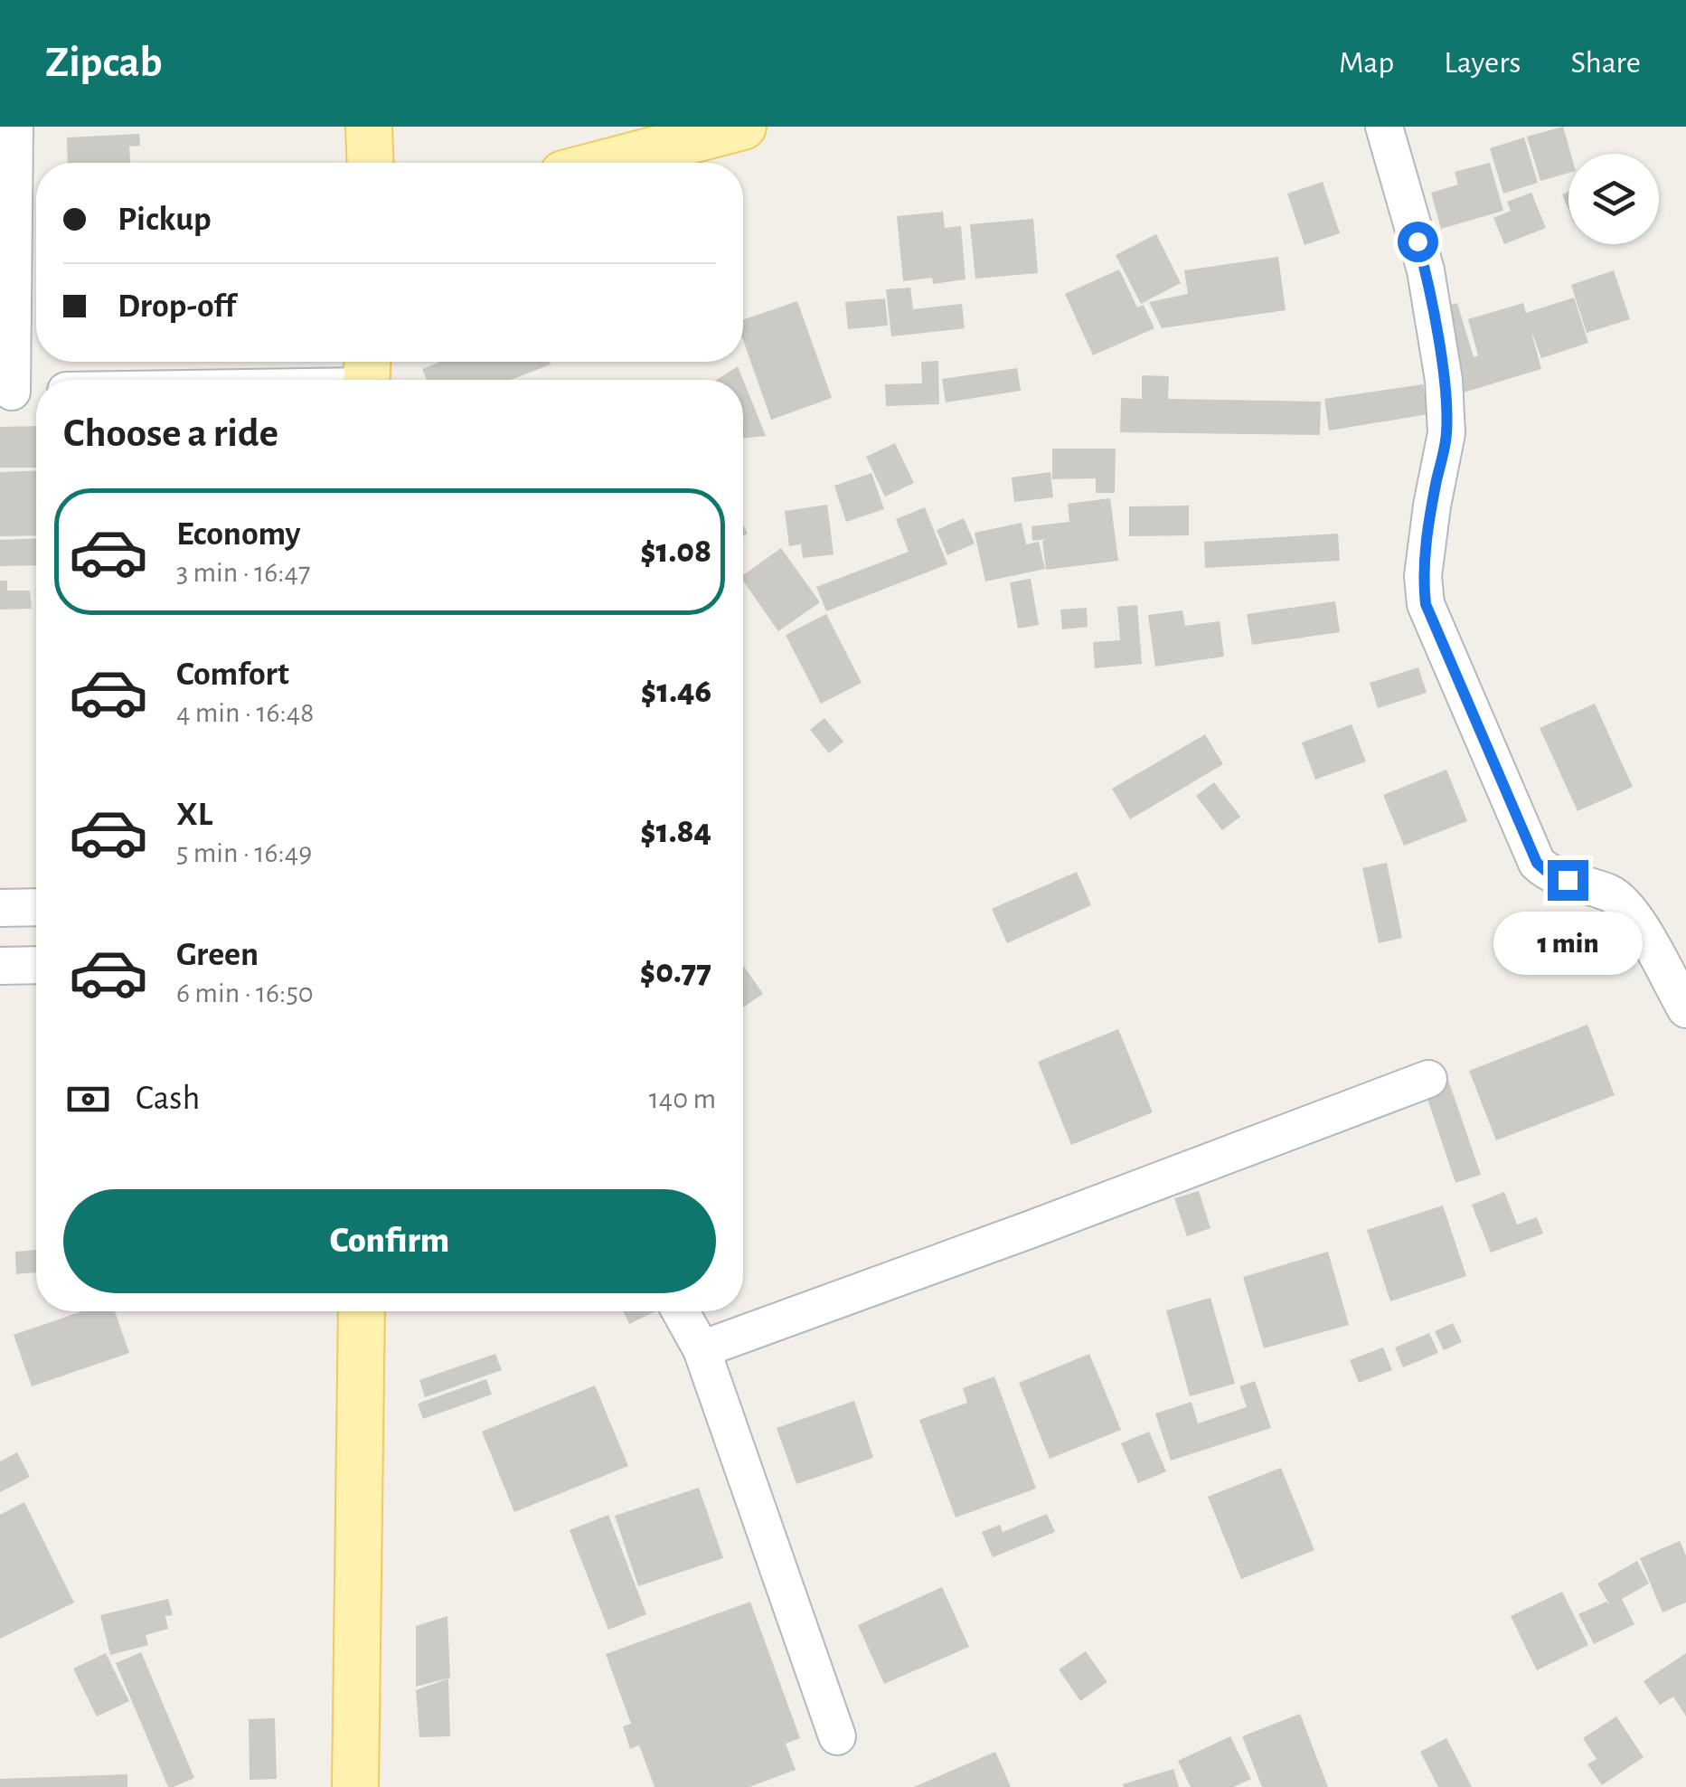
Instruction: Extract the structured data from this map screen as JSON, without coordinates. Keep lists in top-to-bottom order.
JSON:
{
  "page": {
    "header": "Zipcab",
    "nav": ["Map", "Layers", "Share"],
    "banner": ["Pickup", "Drop-off"],
    "heading": "Choose a ride",
    "list": [
      {
        "name": "Economy",
        "note": "3 min · 16:47",
        "value": "$1.08"
      },
      {
        "name": "Comfort",
        "note": "4 min · 16:48",
        "value": "$1.46"
      },
      {
        "name": "XL",
        "note": "5 min · 16:49",
        "value": "$1.84"
      },
      {
        "name": "Green",
        "note": "6 min · 16:50",
        "value": "$0.77"
      }
    ],
    "bubble": "1 min",
    "pay": ["Cash", "140 m"],
    "buttons": "Confirm"
  }
}
